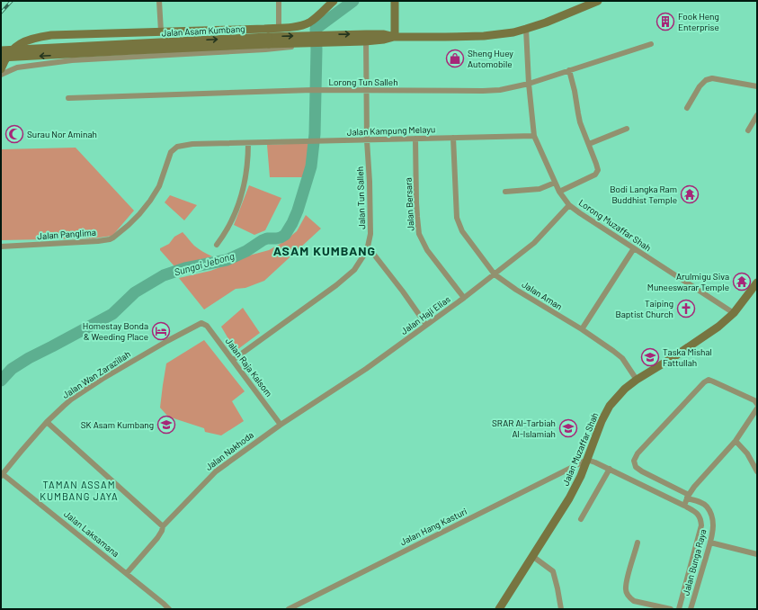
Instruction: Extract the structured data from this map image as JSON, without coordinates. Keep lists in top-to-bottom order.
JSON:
{
  "streets": {
    "main road": ["Jalan Asam Kumbang", "Jalan Muzaffar Shah"],
    "street": [
      "Lorong Tun Salleh",
      "Jalan Kampung Melayu",
      "Jalan Tun Salleh",
      "Jalan Bersara",
      "Lorong Muzaffar Shah",
      "Jalan Panglima",
      "Jalan Aman",
      "Jalan Haji Elias",
      "Jalan Raja Kalsom",
      "Jalan Wan Zarazillah",
      "Jalan Nakhoda",
      "Jalan Hang Kasturi",
      "Jalan Laksamana",
      "Jalan Bunga Raya"
    ]
  },
  "crossings": [
    ["Jalan Asam Kumbang", "Jalan Tun Salleh"],
    ["Jalan Asam Kumbang", "Lorong Muzaffar Shah"],
    ["Lorong Tun Salleh", "Jalan Tun Salleh"],
    ["Lorong Tun Salleh", "Lorong Muzaffar Shah"],
    ["Jalan Kampung Melayu", "Jalan Tun Salleh"],
    ["Jalan Kampung Melayu", "Jalan Bersara"],
    ["Jalan Kampung Melayu", "Lorong Muzaffar Shah"],
    ["Jalan Kampung Melayu", "Jalan Panglima"],
    ["Jalan Kampung Melayu", "Jalan Aman"],
    ["Jalan Tun Salleh", "Jalan Raja Kalsom"],
    ["Jalan Bersara", "Jalan Haji Elias"],
    ["Lorong Muzaffar Shah", "Jalan Haji Elias"],
    ["Lorong Muzaffar Shah", "Jalan Muzaffar Shah"],
    ["Jalan Aman", "Jalan Haji Elias"],
    ["Jalan Aman", "Jalan Muzaffar Shah"],
    ["Jalan Haji Elias", "Jalan Raja Kalsom"],
    ["Jalan Haji Elias", "Jalan Nakhoda"],
    ["Jalan Raja Kalsom", "Jalan Wan Zarazillah"],
    ["Jalan Raja Kalsom", "Jalan Nakhoda"],
    ["Jalan Wan Zarazillah", "Jalan Laksamana"],
    ["Jalan Muzaffar Shah", "Jalan Hang Kasturi"],
    ["Jalan Muzaffar Shah", "Jalan Bunga Raya"],
    ["Jalan Nakhoda", "Jalan Laksamana"],
    ["Jalan Hang Kasturi", "Jalan Bunga Raya"]
  ],
  "districts": ["ASAM KUMBANG", "TAMAN ASSAM KUMBANG JAYA"],
  "water": ["Sungai Jebong"],
  "places": {
    "building": ["Fook Heng Enterprise"],
    "shop": ["Sheng Huey Automobile"],
    "mosque": ["Surau Nor Aminah"],
    "temple": ["Bodi Langka Ram Buddhist Temple", "Arulmigu Siva Muneeswarar Temple"],
    "church": ["Taiping Baptist Church"],
    "hotel": ["Homestay Bonda & Weeding Place"],
    "school or university": ["Taska Mishal Fattullah", "SK Asam Kumbang", "SRAR Al-Tarbiah Al-Islamiah"]
  }
}
